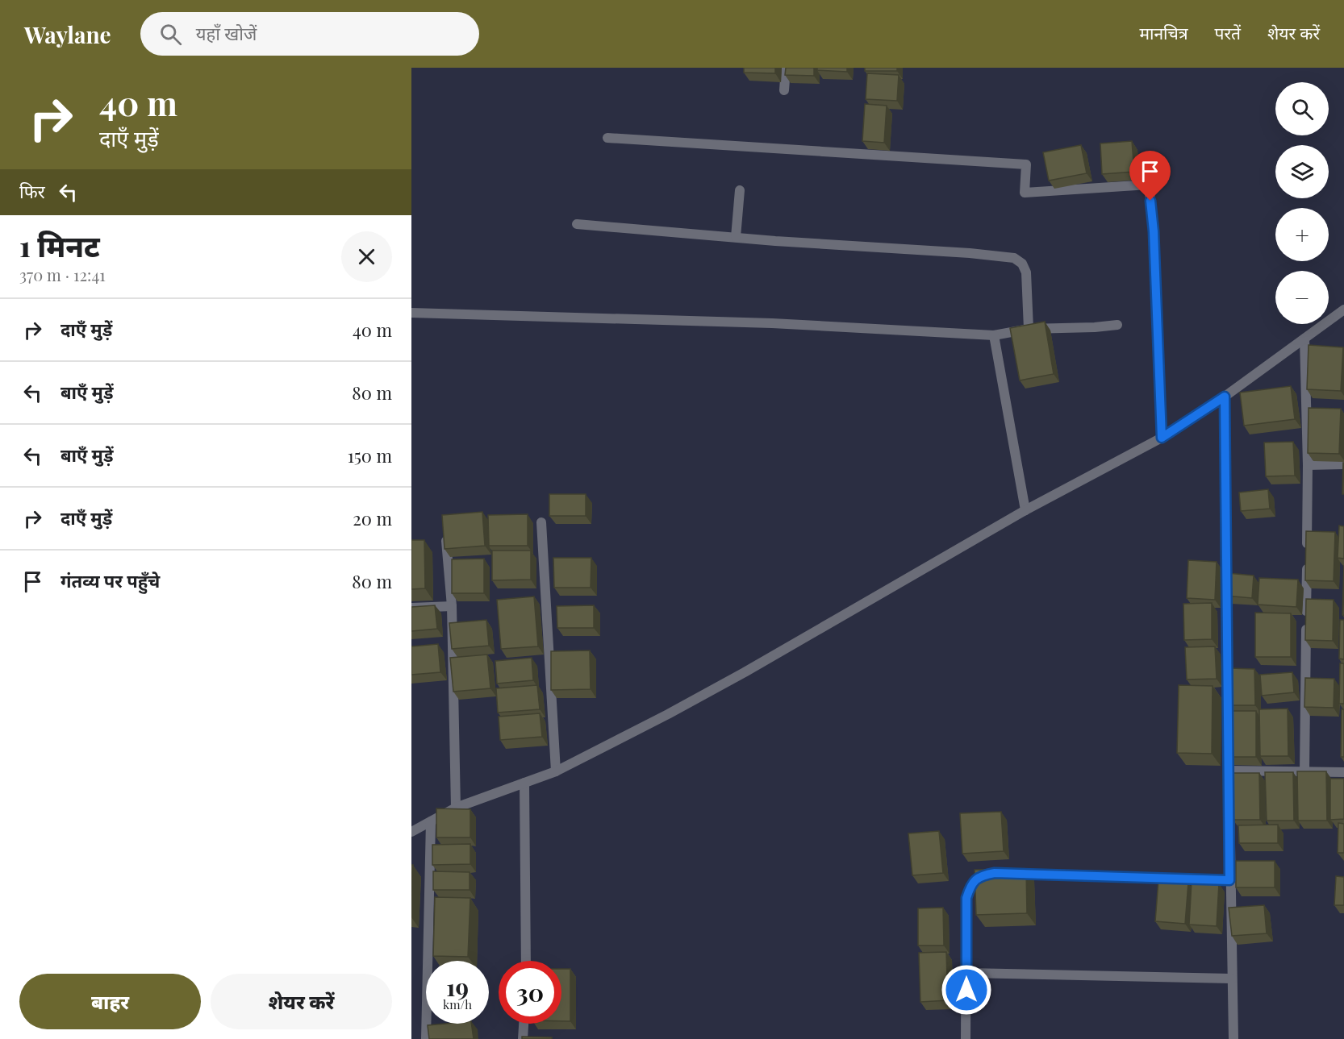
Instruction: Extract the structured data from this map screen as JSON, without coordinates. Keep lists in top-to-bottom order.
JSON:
{
  "page": {
    "header": "Waylane",
    "search": "यहाँ खोजें",
    "nav": ["मानचित्र", "परतें", "शेयर करें"],
    "turn": ["40 m", "दाएँ मुड़ें"],
    "map_buttons": ["+", "−"],
    "then": "फिर",
    "heading": ["1 मिनट", "370 m · 12:41"],
    "list": [
      {
        "name": "दाएँ मुड़ें",
        "value": "40 m"
      },
      {
        "name": "बाएँ मुड़ें",
        "value": "80 m"
      },
      {
        "name": "बाएँ मुड़ें",
        "value": "150 m"
      },
      {
        "name": "दाएँ मुड़ें",
        "value": "20 m"
      },
      {
        "name": "गंतव्य पर पहुँचे",
        "value": "80 m"
      }
    ],
    "speed": "19 km/h",
    "limit": "30",
    "buttons": ["बाहर", "शेयर करें"]
  }
}
